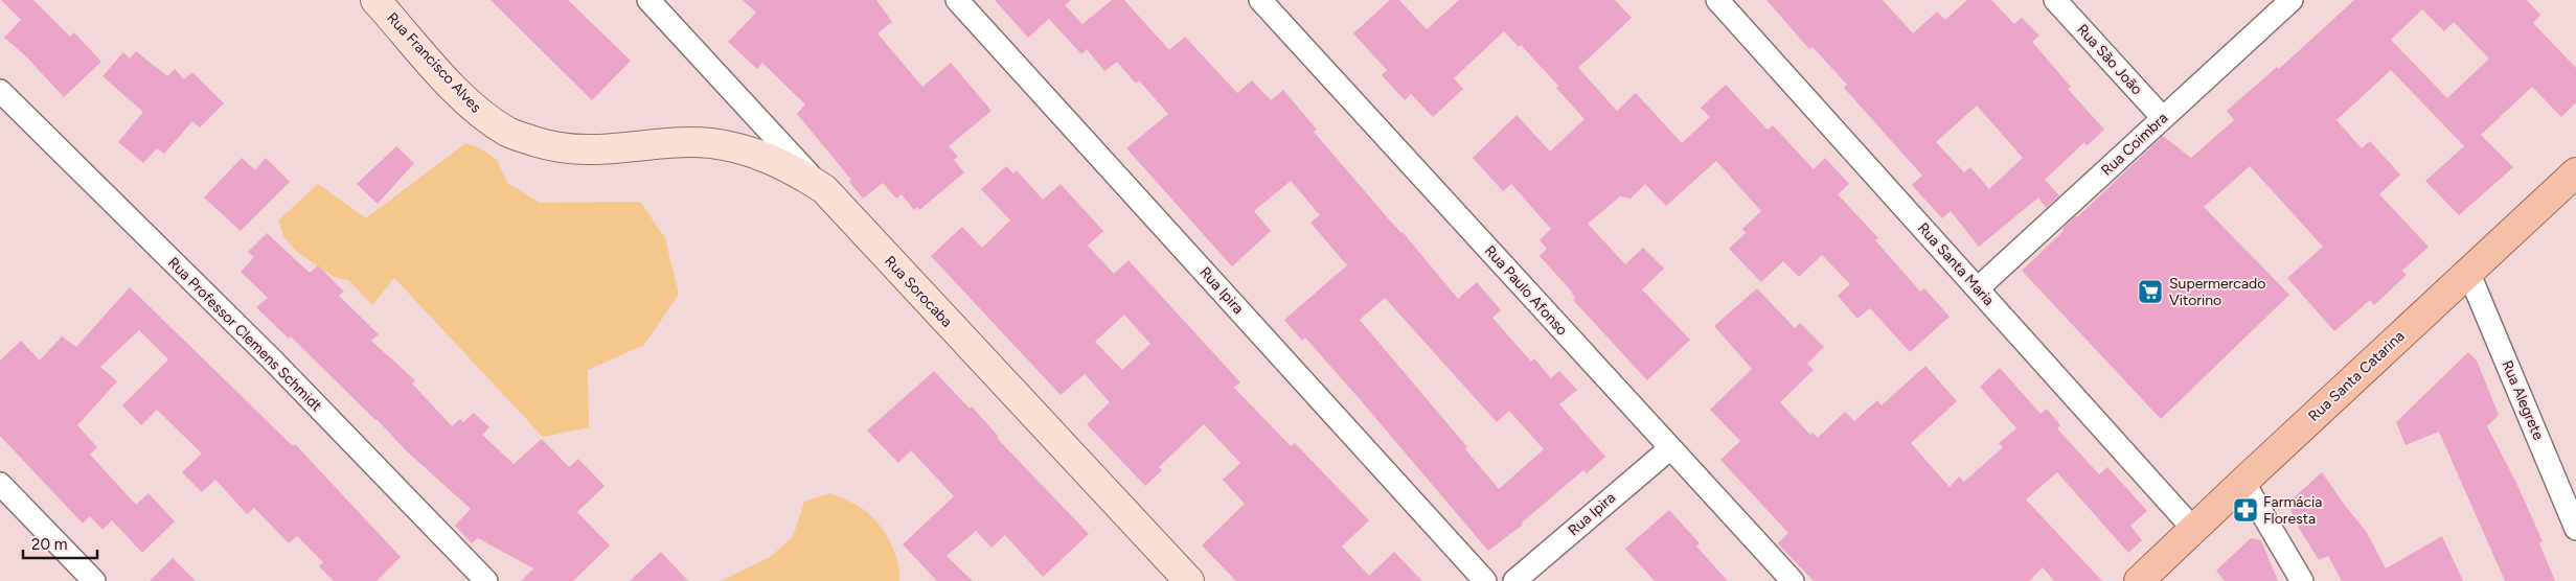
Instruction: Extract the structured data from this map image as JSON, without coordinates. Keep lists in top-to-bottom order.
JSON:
{
  "streets": {
    "main road": ["Rua Francisco Alves", "Rua Sorocaba", "Rua Santa Catarina"],
    "street": [
      "Rua São João",
      "Rua Coimbra",
      "Rua Santa Maria",
      "Rua Ipira",
      "Rua Paulo Afonso",
      "Rua Professor Clemens Schmidt",
      "Rua Alegrete"
    ]
  },
  "crossings": [
    ["Rua São João", "Rua Coimbra"],
    ["Rua Francisco Alves", "Rua Sorocaba"],
    ["Rua Coimbra", "Rua Santa Maria"],
    ["Rua Santa Maria", "Rua Santa Catarina"],
    ["Rua Ipira", "Rua Paulo Afonso"],
    ["Rua Santa Catarina", "Rua Alegrete"]
  ],
  "places": {
    "supermarket": ["Supermercado Vitorino"],
    "pharmacy": ["Farmácia Floresta"]
  },
  "scale_bar": "20 m"
}
